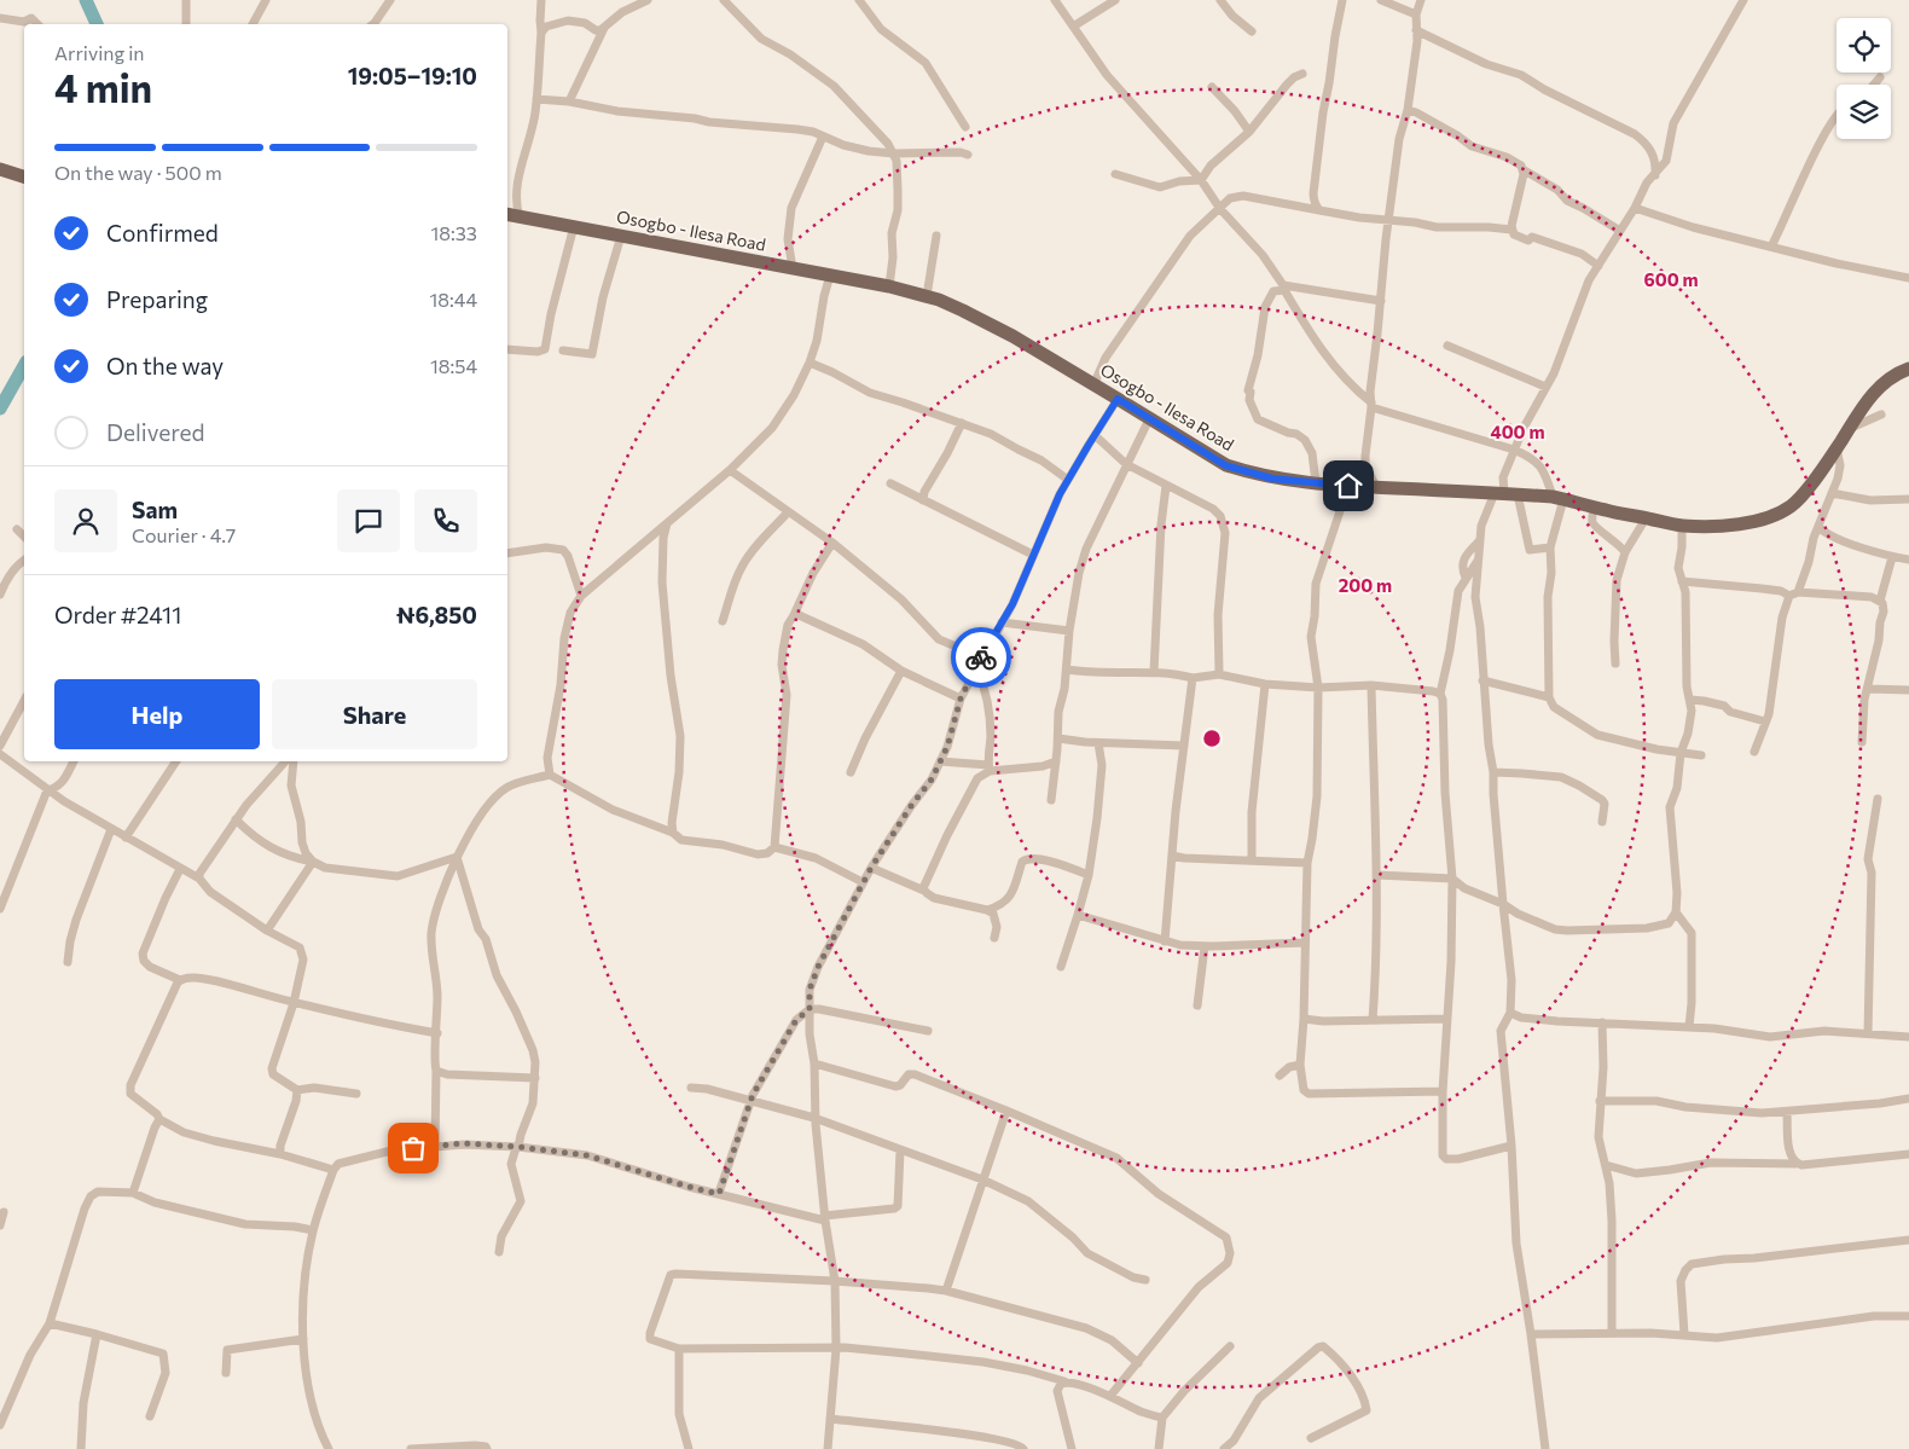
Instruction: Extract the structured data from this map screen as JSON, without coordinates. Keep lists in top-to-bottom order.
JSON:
{
  "streets": {
    "main road": ["Osogbo - Ilesa Road"]
  },
  "page": {
    "heading": ["4 min", "Arriving in", "19:05–19:10"],
    "panel": [
      "Sam",
      "Courier · 4.7",
      "Order #2411",
      "₦6,850"
    ],
    "bar": "On the way · 500 m",
    "list": [
      ["Confirmed", "18:33"],
      ["Preparing", "18:44"],
      ["On the way", "18:54"],
      "Delivered"
    ],
    "buttons": ["Help", "Share"]
  },
  "rings": ["600 m", "400 m", "200 m"]
}
